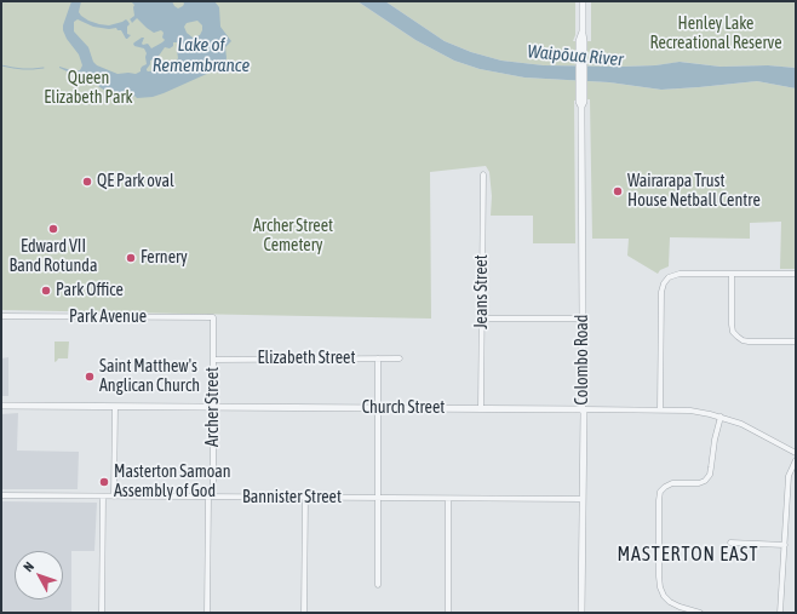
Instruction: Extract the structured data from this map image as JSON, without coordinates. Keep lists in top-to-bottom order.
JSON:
{
  "streets": {
    "street": [
      "Jeans Street",
      "Park Avenue",
      "Elizabeth Street",
      "Colombo Road",
      "Archer Street",
      "Church Street",
      "Bannister Street"
    ]
  },
  "crossings": [
    ["Jeans Street", "Church Street"],
    ["Park Avenue", "Archer Street"],
    ["Elizabeth Street", "Archer Street"],
    ["Colombo Road", "Church Street"],
    ["Colombo Road", "Bannister Street"],
    ["Archer Street", "Church Street"],
    ["Archer Street", "Bannister Street"]
  ],
  "districts": ["MASTERTON EAST"],
  "water": ["Lake of Remembrance", "Waipōua River"],
  "parks": ["Henley Lake Recreational Reserve", "Queen Elizabeth Park", "Archer Street Cemetery"],
  "places": [
    "QE Park oval",
    "Wairarapa Trust House Netball Centre",
    "Edward VII Band Rotunda",
    "Fernery",
    "Park Office",
    "Saint Matthew's Anglican Church",
    "Masterton Samoan Assembly of God"
  ],
  "north": "top left"
}
